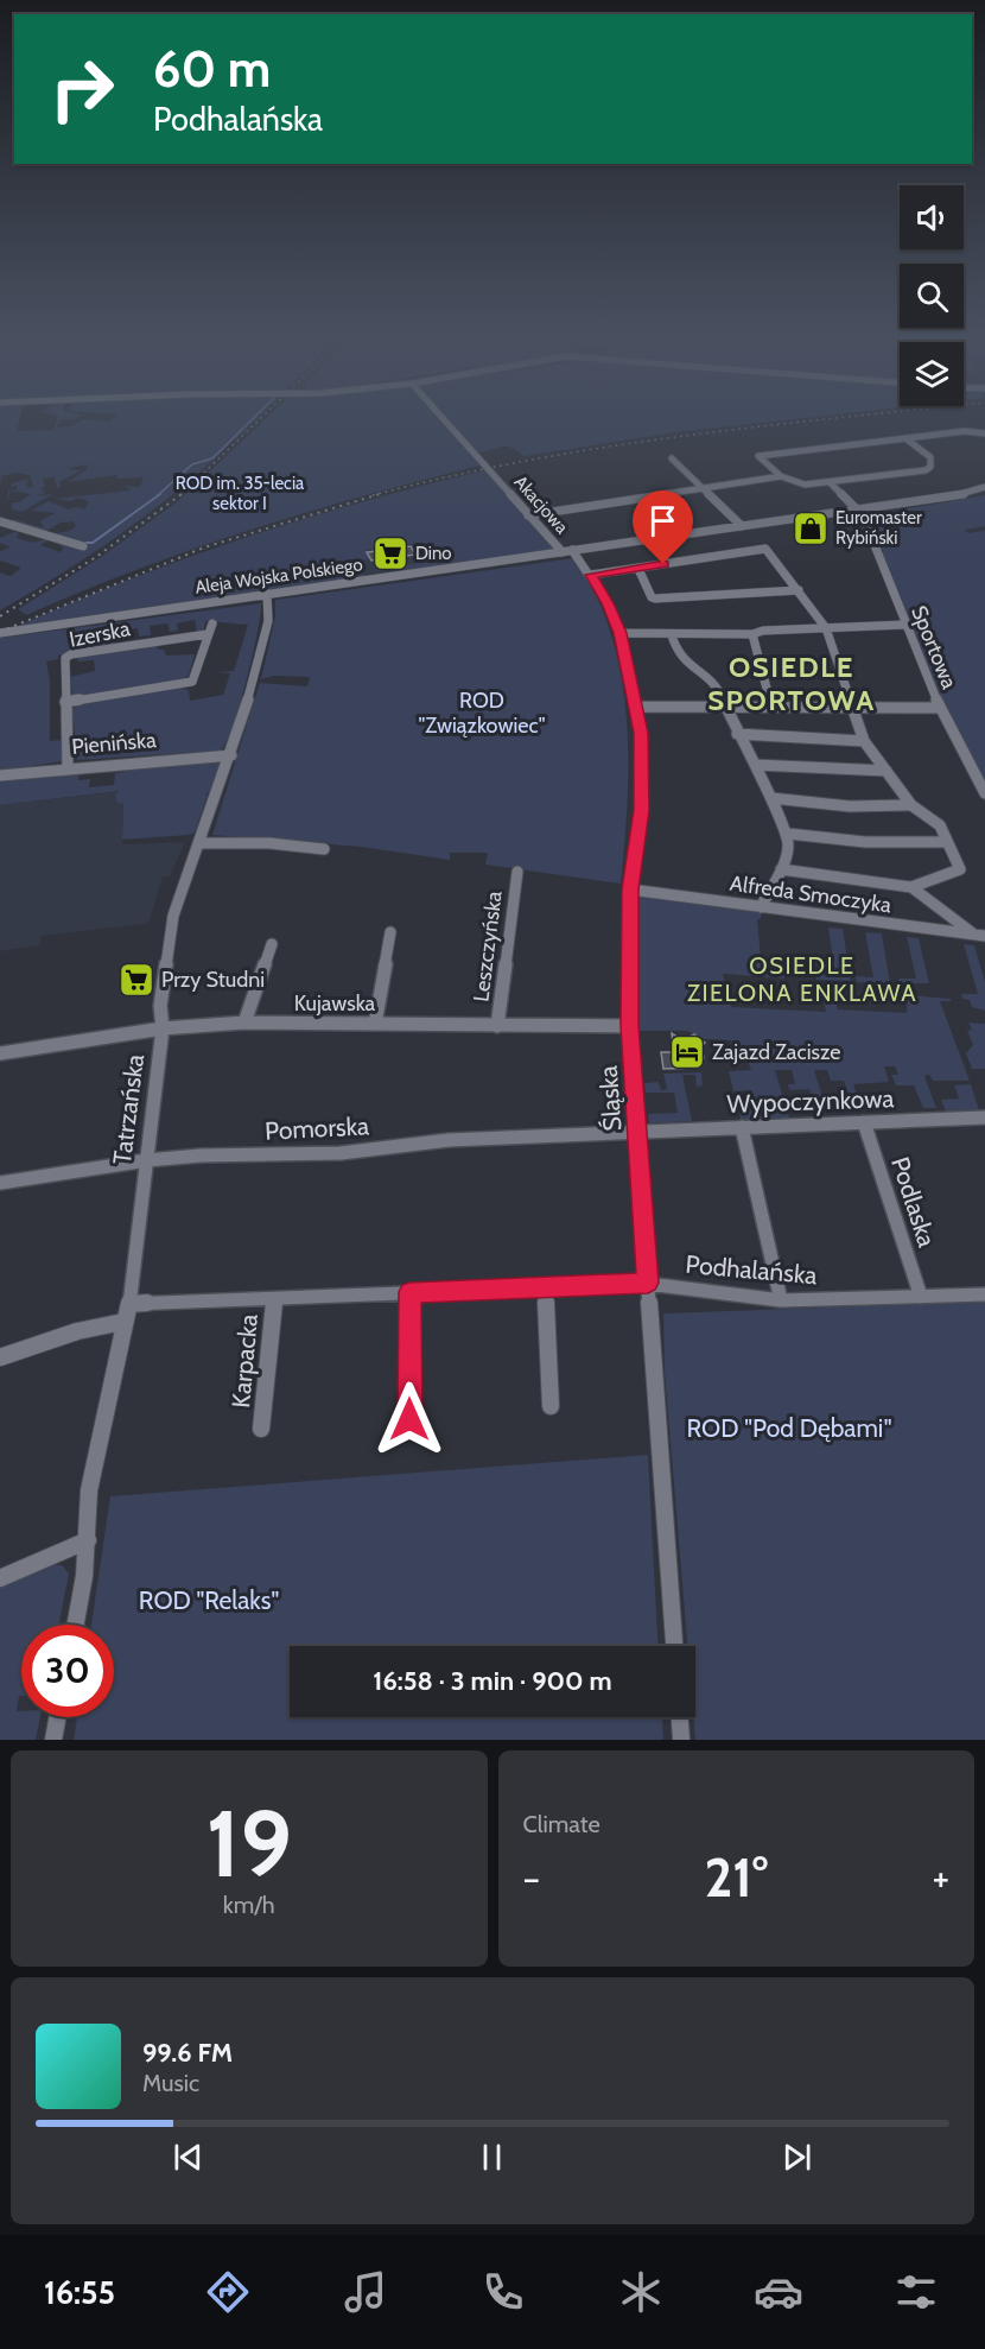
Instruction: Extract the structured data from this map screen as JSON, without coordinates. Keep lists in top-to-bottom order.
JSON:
{
  "streets": {
    "street": [
      "Akacjowa",
      "Aleja Wojska Polskiego",
      "Izerska",
      "Sportowa",
      "Pienińska",
      "Alfreda Smoczyka",
      "Leszczyńska",
      "Kujawska",
      "Śląska",
      "Wypoczynkowa",
      "Tatrzańska",
      "Pomorska",
      "Podlaska",
      "Podhalańska",
      "Karpacka"
    ]
  },
  "crossings": [
    ["Akacjowa", "Aleja Wojska Polskiego"],
    ["Akacjowa", "Śląska"],
    ["Aleja Wojska Polskiego", "Sportowa"],
    ["Aleja Wojska Polskiego", "Śląska"],
    ["Aleja Wojska Polskiego", "Tatrzańska"],
    ["Izerska", "Pienińska"],
    ["Pienińska", "Tatrzańska"],
    ["Alfreda Smoczyka", "Śląska"],
    ["Leszczyńska", "Kujawska"],
    ["Kujawska", "Śląska"],
    ["Kujawska", "Tatrzańska"],
    ["Śląska", "Wypoczynkowa"],
    ["Śląska", "Pomorska"],
    ["Śląska", "Podhalańska"],
    ["Wypoczynkowa", "Pomorska"],
    ["Wypoczynkowa", "Podlaska"],
    ["Tatrzańska", "Pomorska"],
    ["Tatrzańska", "Podhalańska"],
    ["Podlaska", "Podhalańska"],
    ["Podhalańska", "Karpacka"]
  ],
  "districts": ["OSIEDLE SPORTOWA", "OSIEDLE ZIELONA ENKLAWA"],
  "parks": [
    "ROD im. 35-lecia sektor I",
    "ROD \"Związkowiec\"",
    "ROD \"Pod Dębami\"",
    "ROD \"Relaks\""
  ],
  "places": {
    "shop": ["Euromaster Rybiński"],
    "supermarket": ["Dino", "Przy Studni"],
    "hotel": ["Zajazd Zacisze"]
  },
  "page": {
    "turn": ["60 m", "Podhalańska"],
    "limit": "30",
    "trip": "16:58 · 3 min · 900 m",
    "tile": [
      ["19", "km/h"],
      "Climate"
    ],
    "heat": ["−", "21°", "+"],
    "song": ["99.6 FM", "Music"],
    "tabs": "16:55"
  }
}
